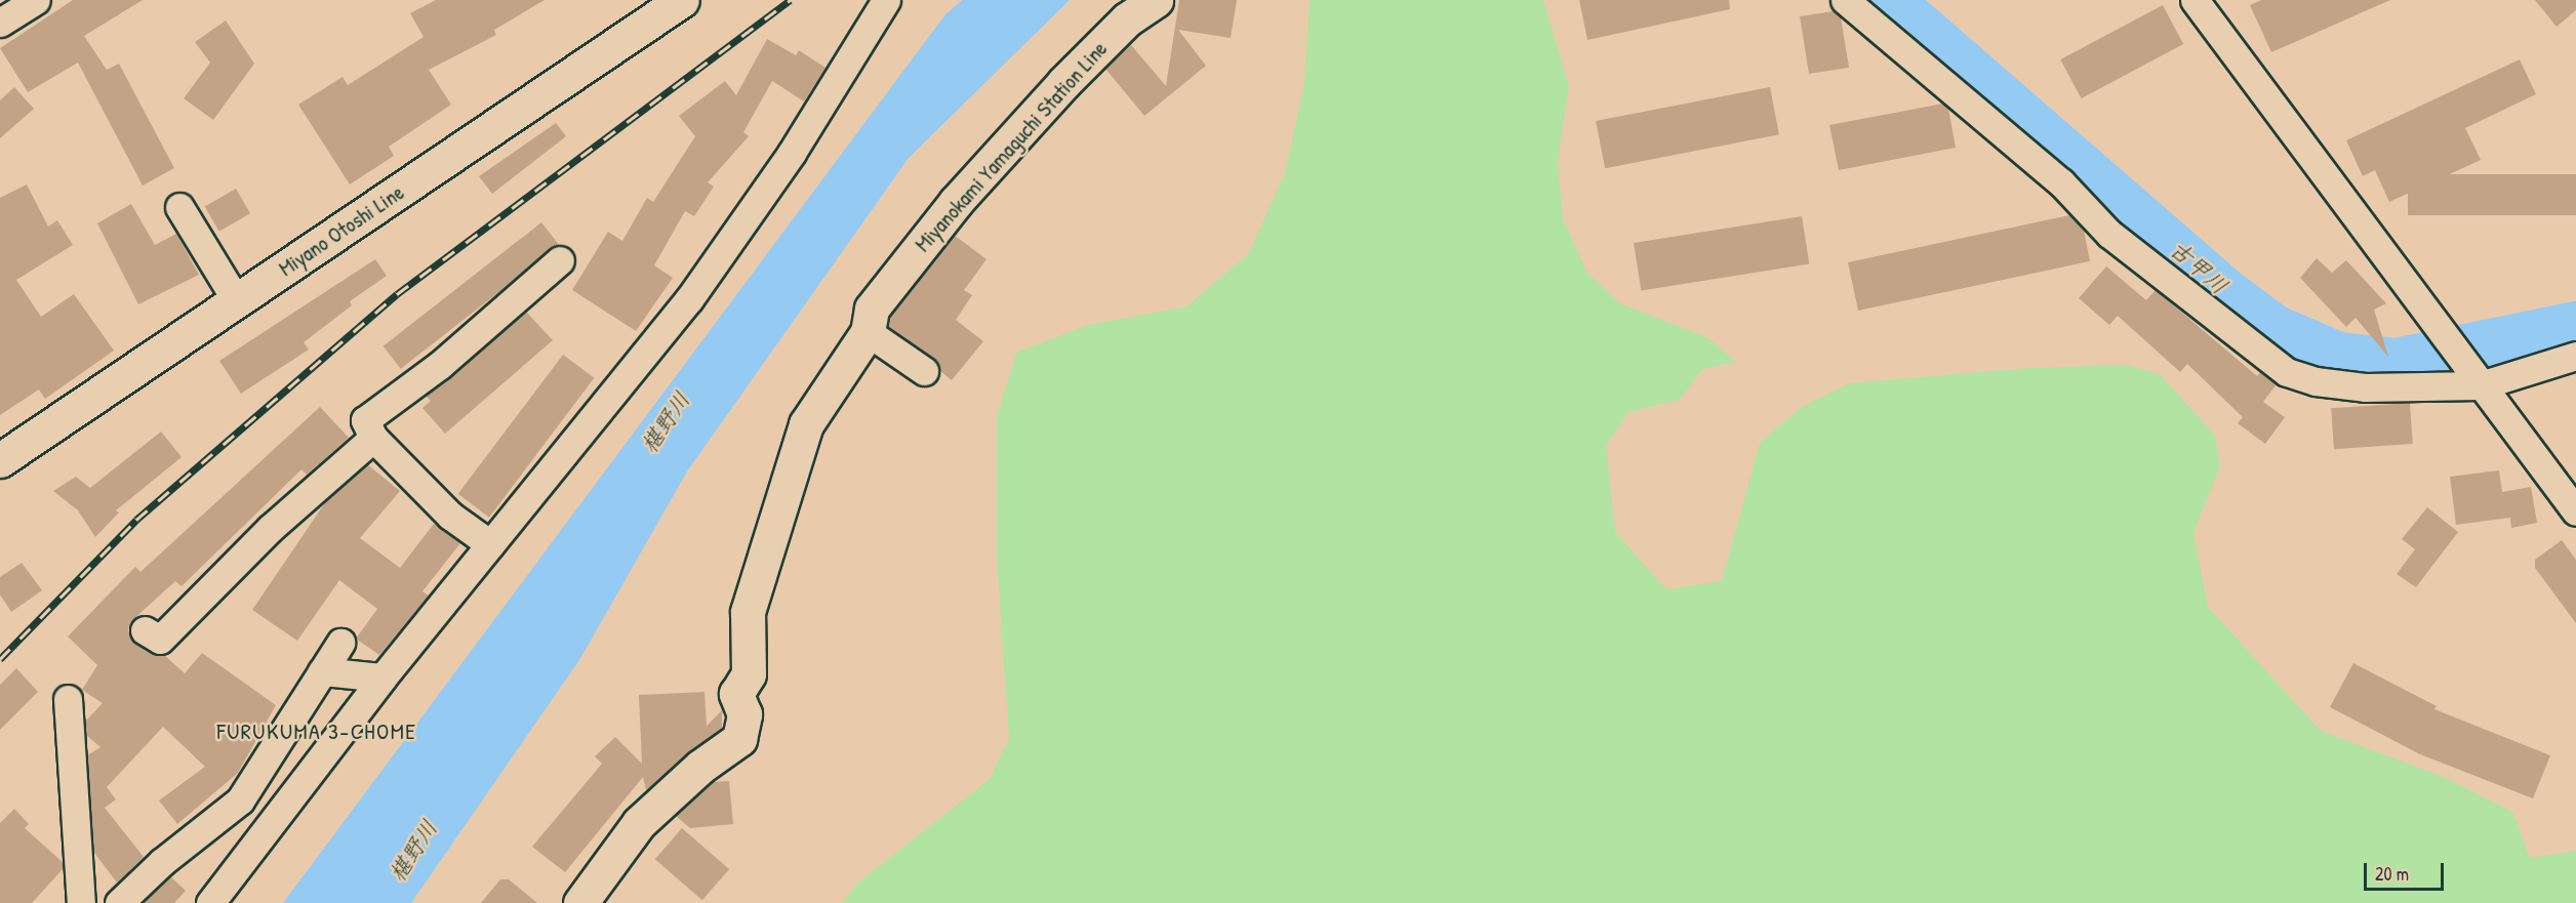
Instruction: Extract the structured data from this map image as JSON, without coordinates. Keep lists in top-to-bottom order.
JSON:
{
  "streets": {
    "main road": ["Miyanokami Yamaguchi Station Line", "Miyano Otoshi Line"]
  },
  "districts": ["FURUKUMA 3-CHOME"],
  "water": ["古甲川", "椹野川"],
  "scale_bar": "20 m"
}
